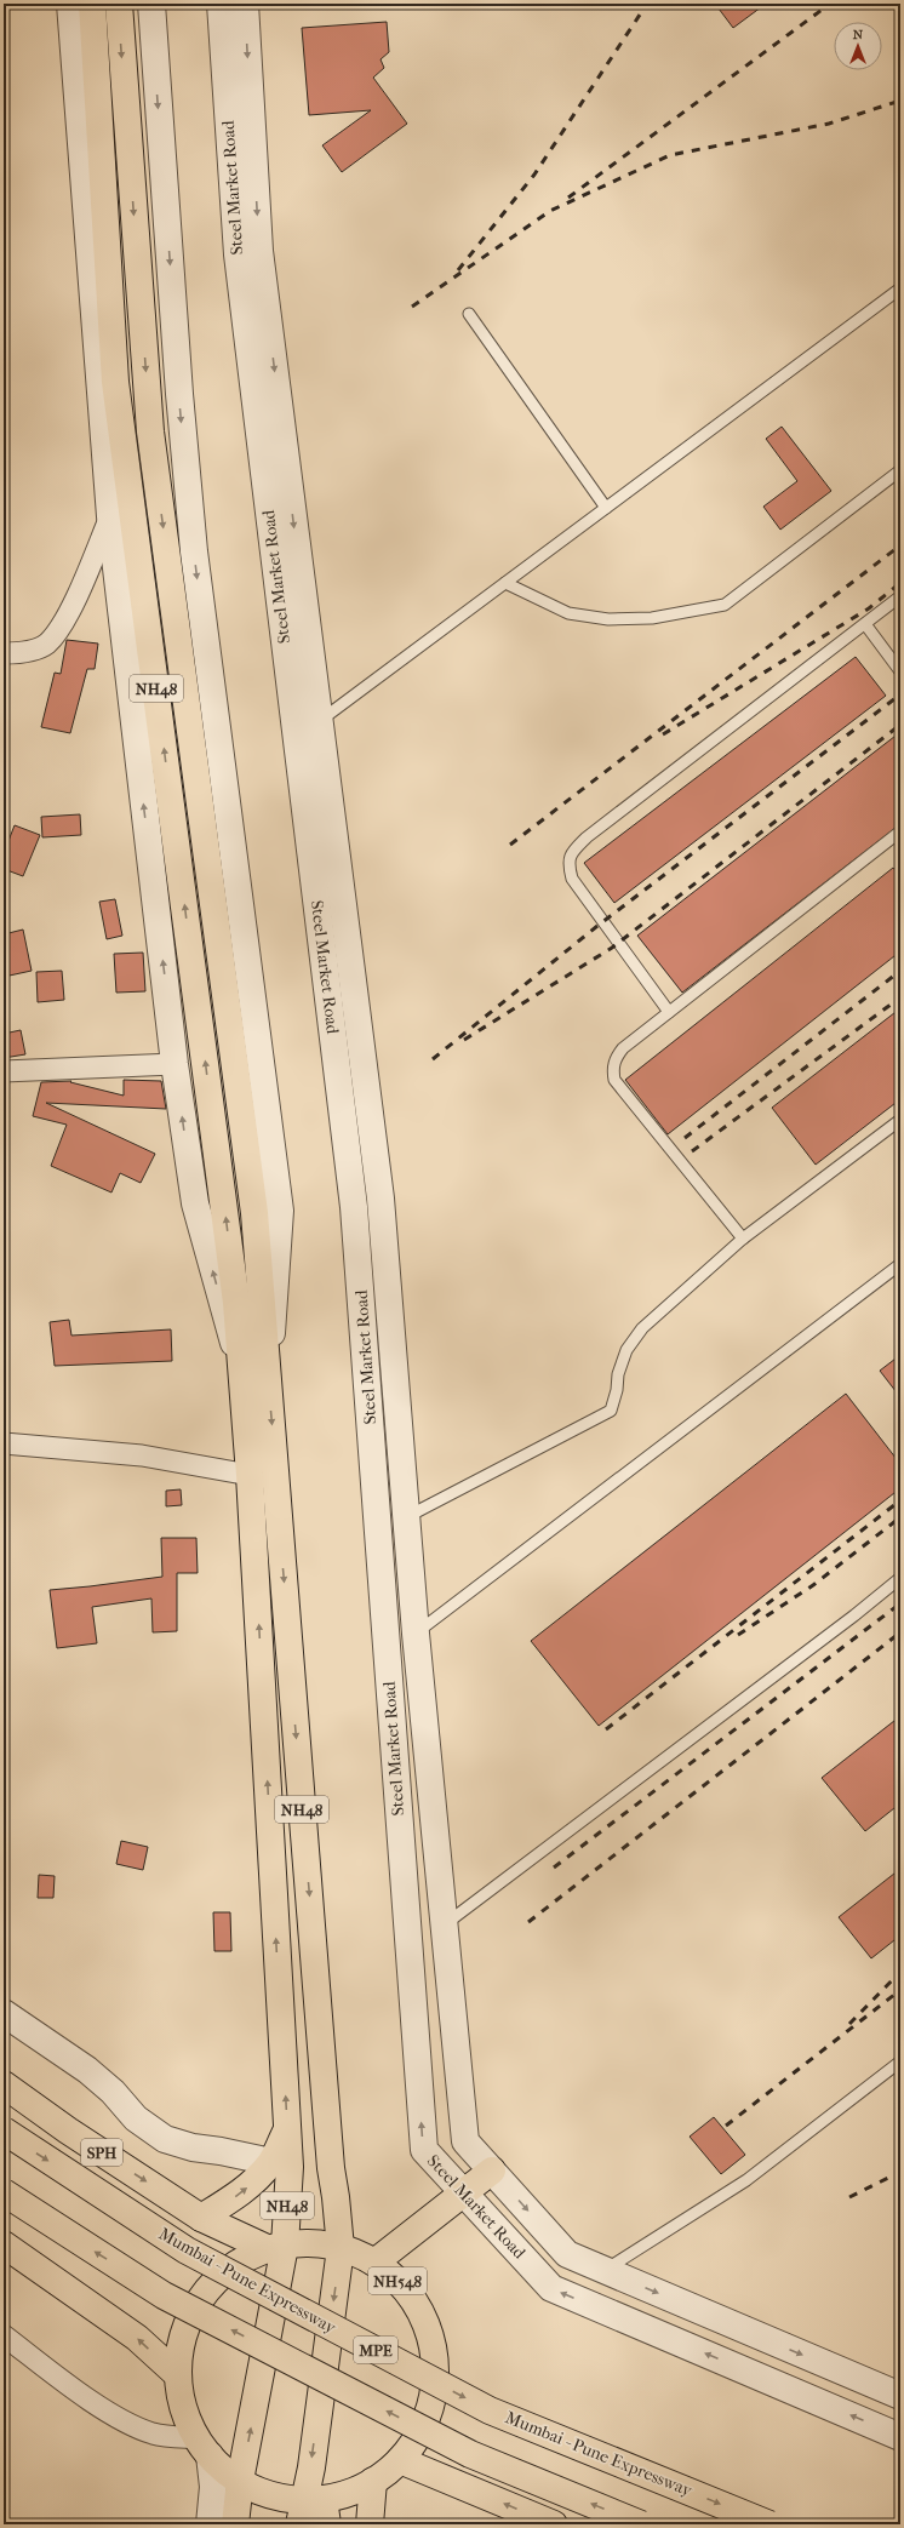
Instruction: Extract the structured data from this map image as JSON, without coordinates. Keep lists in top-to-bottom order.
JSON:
{
  "streets": {
    "highway": [
      "NH48",
      "SPH",
      "Mumbai - Pune Expressway",
      "NH548",
      "MPE"
    ],
    "street": ["Steel Market Road"]
  },
  "crossings": [
    ["NH48", "SPH"],
    ["NH48", "NH548"],
    ["SPH", "NH548"]
  ],
  "north": "top"
}
